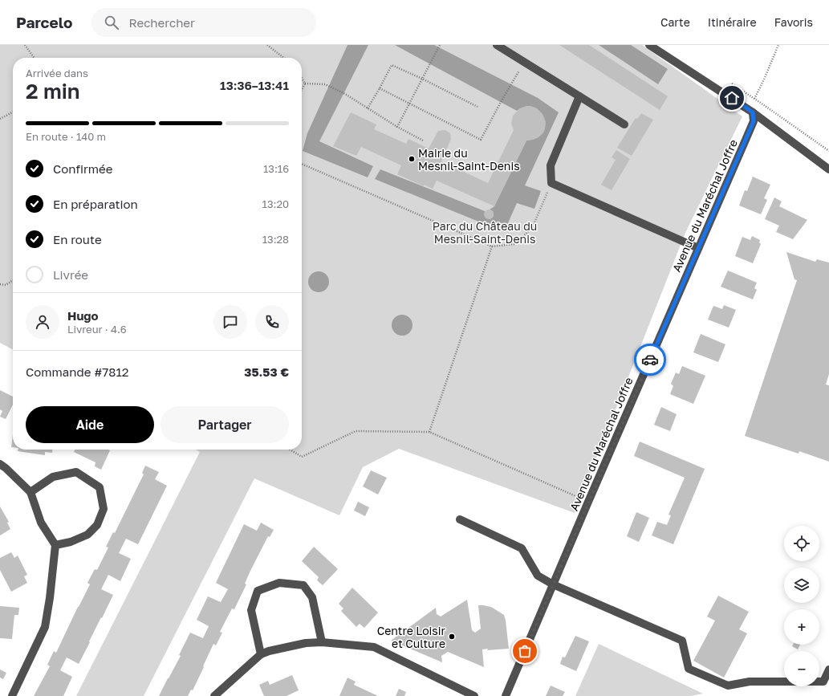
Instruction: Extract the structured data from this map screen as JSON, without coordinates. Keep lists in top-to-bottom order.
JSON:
{
  "streets": {
    "street": ["Avenue du Maréchal Joffre"]
  },
  "parks": ["Parc du Château du Mesnil-Saint-Denis"],
  "places": ["Mairie du Mesnil-Saint-Denis", "Centre Loisir et Culture"],
  "page": {
    "header": "Parcelo",
    "search": "Rechercher",
    "nav": ["Carte", "Itinéraire", "Favoris"],
    "heading": ["2 min", "Arrivée dans", "13:36–13:41"],
    "panel": [
      "Hugo",
      "Livreur · 4.6",
      "Commande #7812",
      "35.53 €"
    ],
    "bar": "En route · 140 m",
    "list": [
      ["Confirmée", "13:16"],
      ["En préparation", "13:20"],
      ["En route", "13:28"],
      "Livrée"
    ],
    "buttons": ["Aide", "Partager"],
    "map_buttons": ["+", "−"]
  }
}
